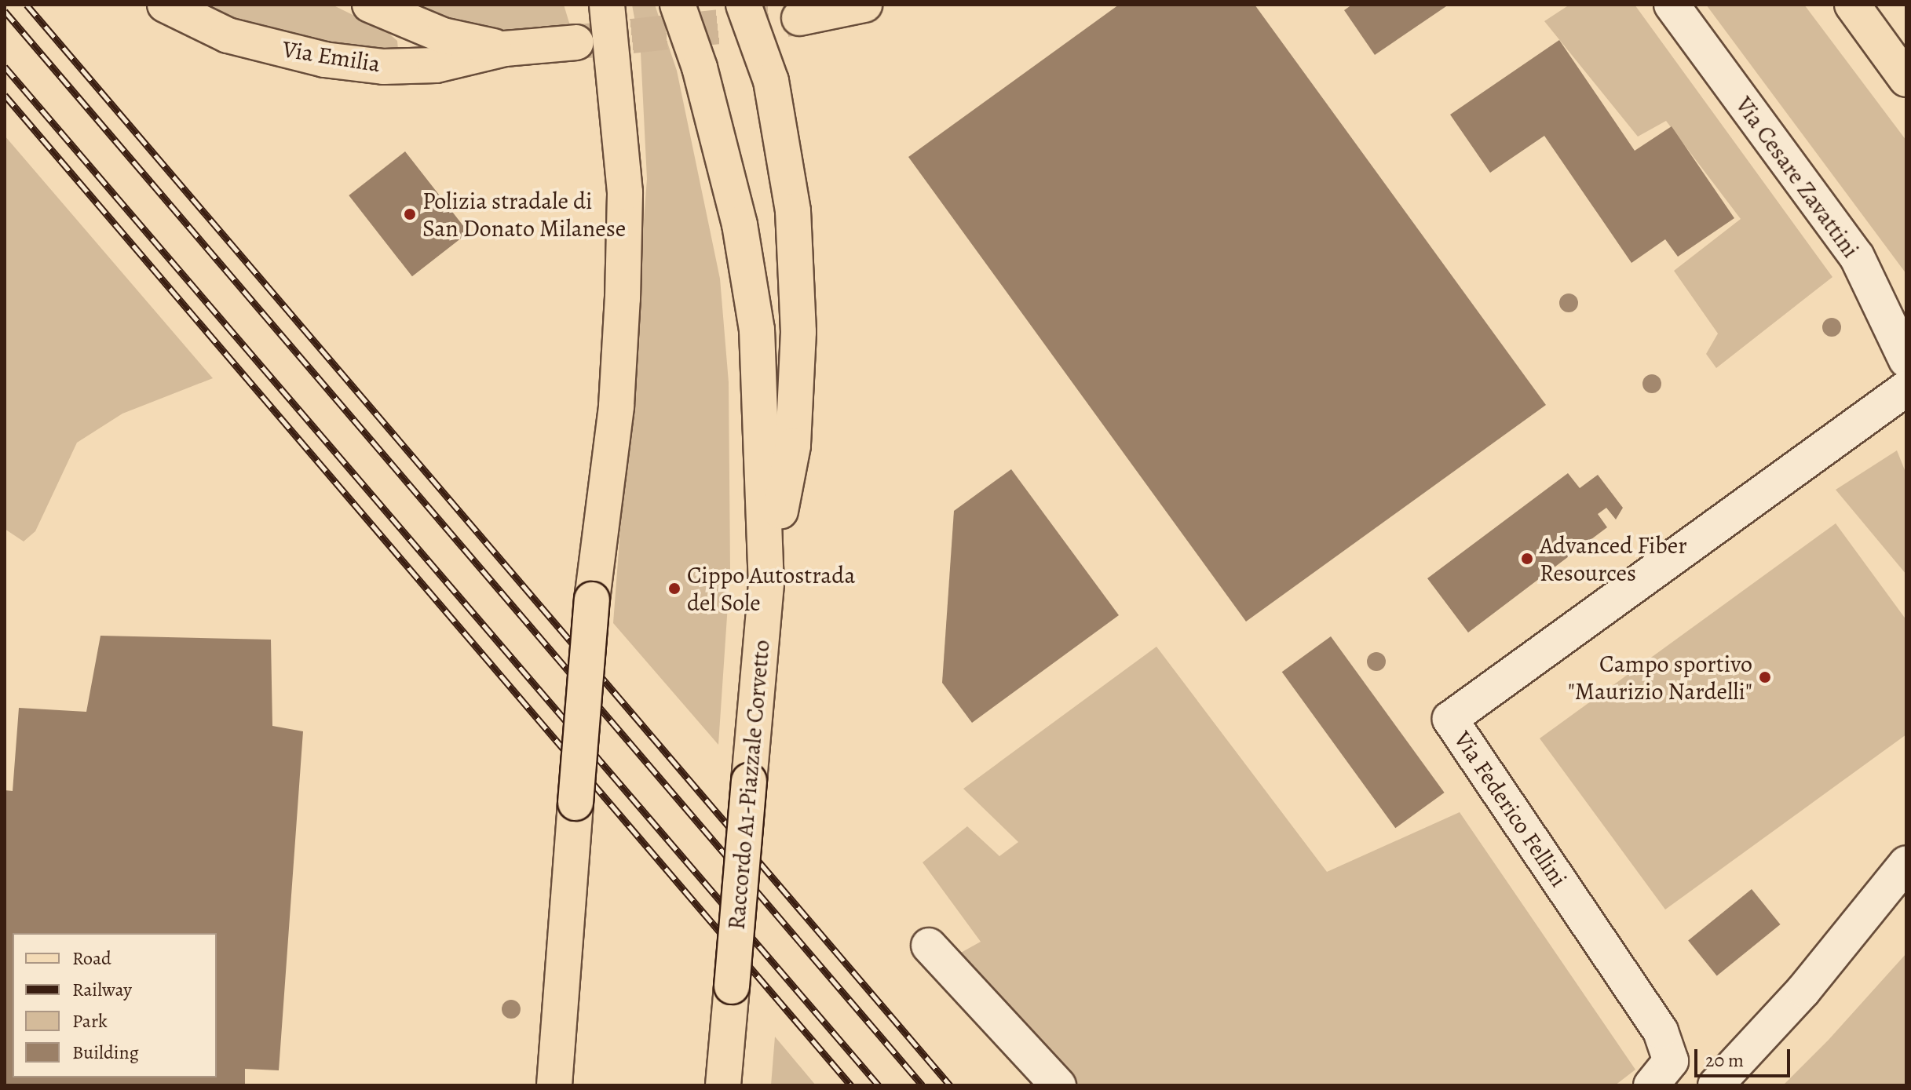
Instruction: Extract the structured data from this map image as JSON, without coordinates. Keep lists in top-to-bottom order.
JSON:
{
  "streets": {
    "main road": ["Via Emilia", "Raccordo A1-Piazzale Corvetto"],
    "street": ["Via Cesare Zavattini", "Via Federico Fellini"]
  },
  "places": [
    "Polizia stradale di San Donato Milanese",
    "Advanced Fiber Resources",
    "Cippo Autostrada del Sole",
    "Campo sportivo \"Maurizio Nardelli\""
  ],
  "legend": [
    "Road",
    "Railway",
    "Park",
    "Building"
  ],
  "scale_bar": "20 m"
}
